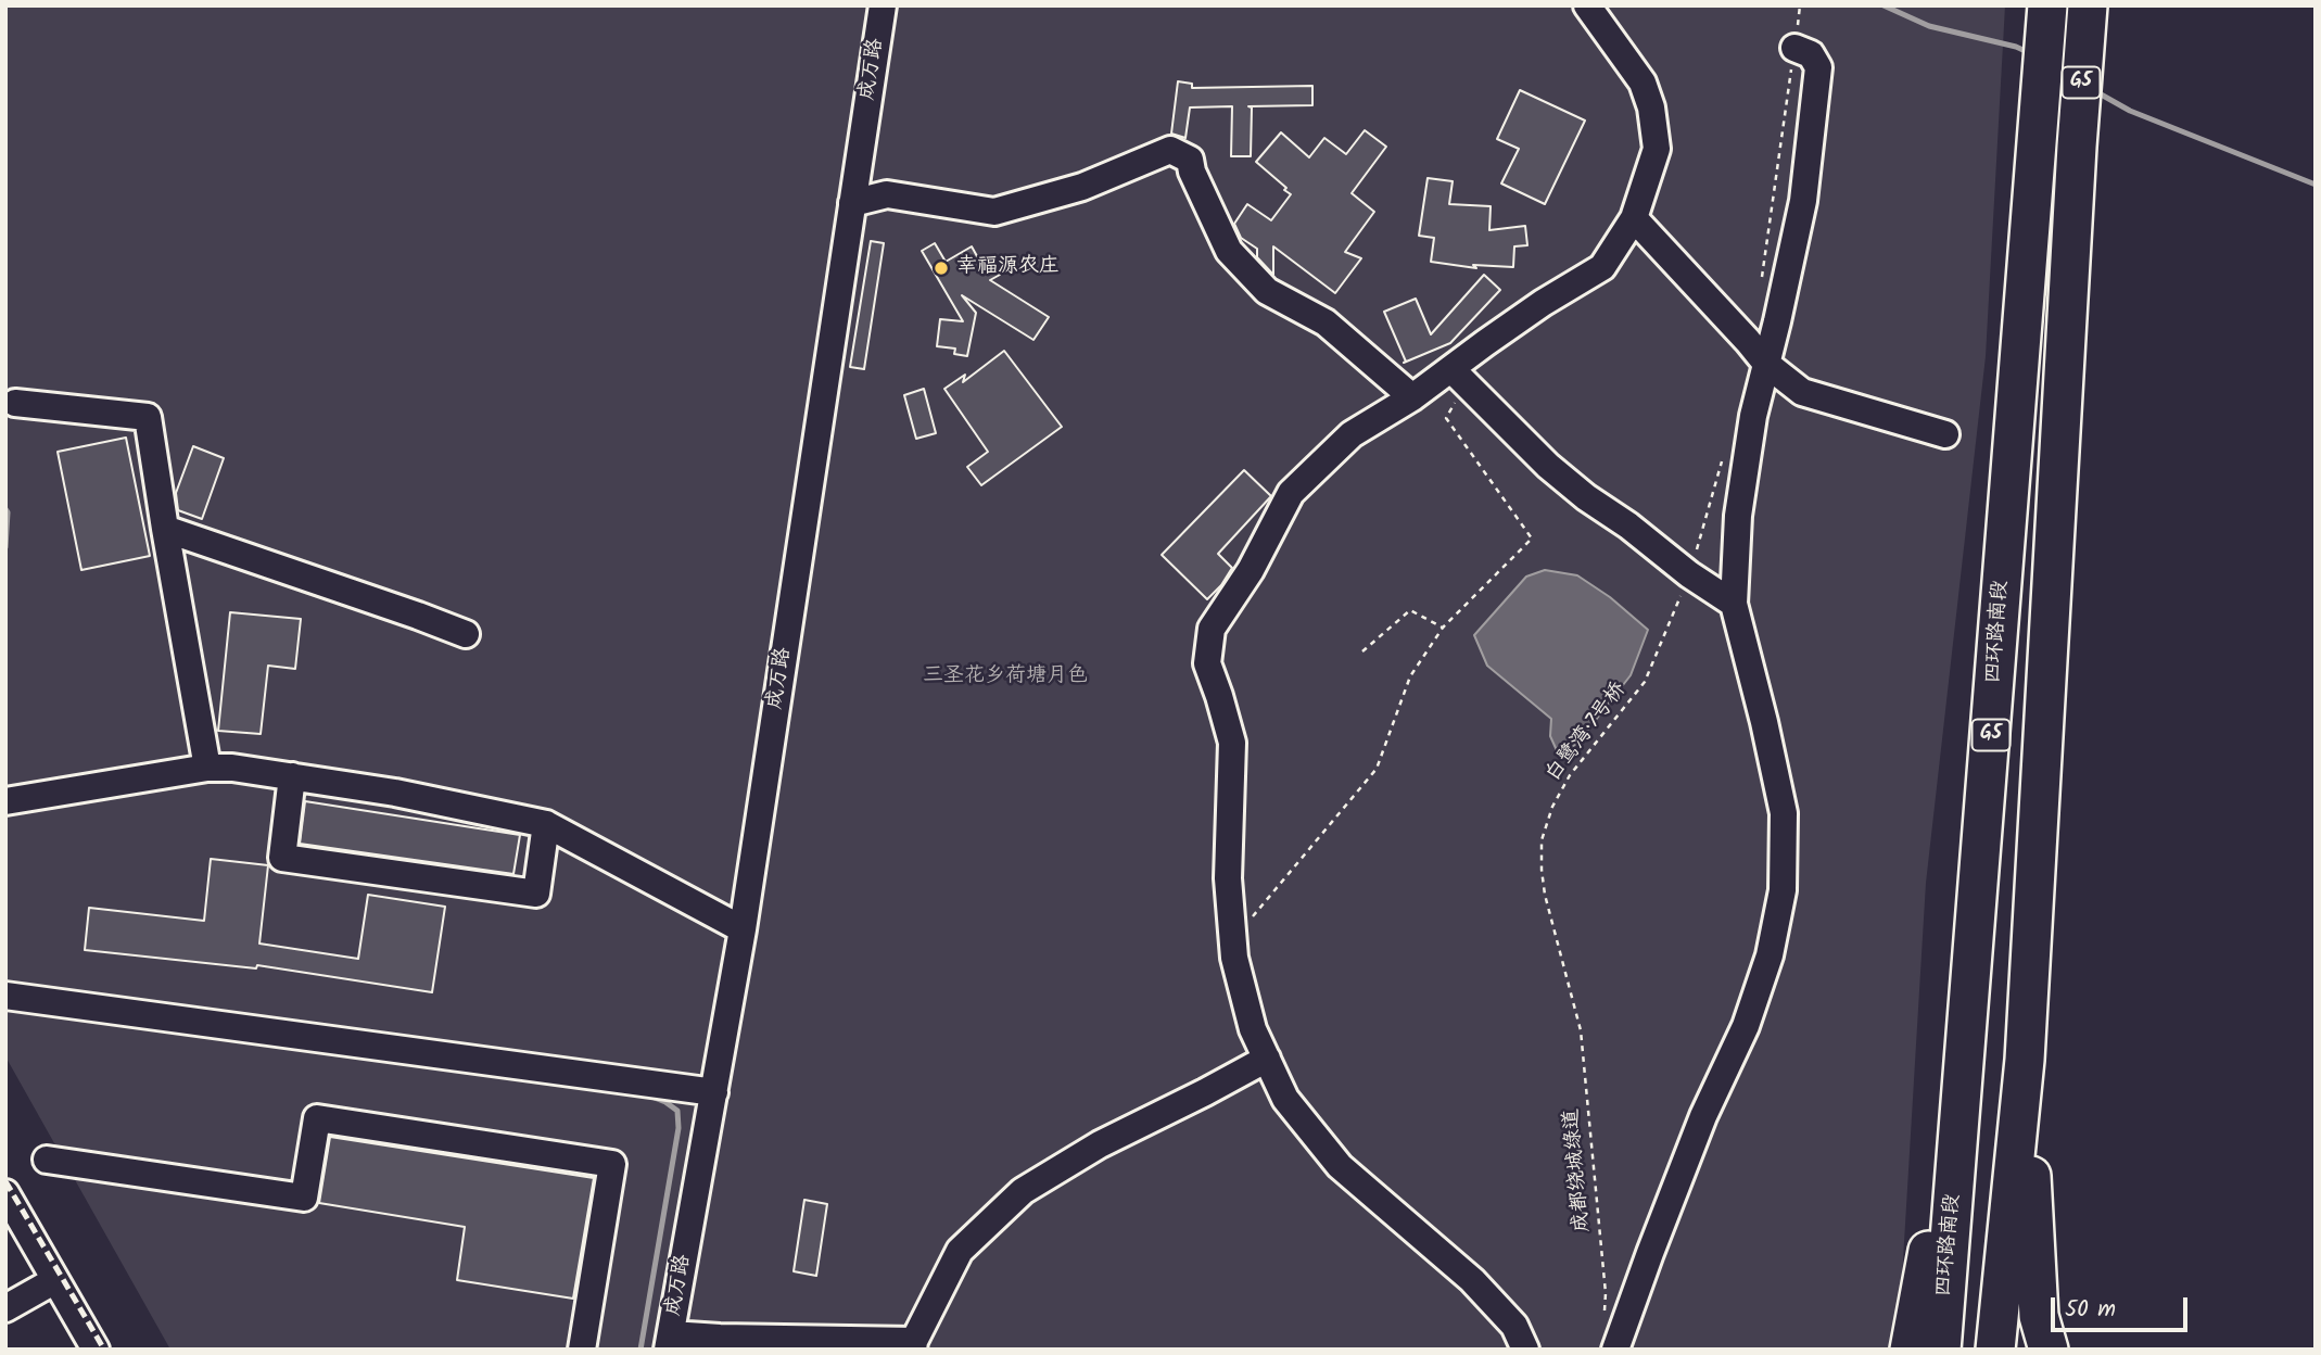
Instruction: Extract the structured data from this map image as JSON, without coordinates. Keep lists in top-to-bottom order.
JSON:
{
  "streets": {
    "highway": ["G5", "四环路南段"],
    "street": ["成万路"],
    "path": ["白鹭湾·7号桥", "成都绕城绿道"]
  },
  "crossings": [
    ["白鹭湾·7号桥", "成都绕城绿道"]
  ],
  "parks": ["三圣花乡荷塘月色"],
  "places": ["幸福源农庄"],
  "scale_bar": "50 m"
}
